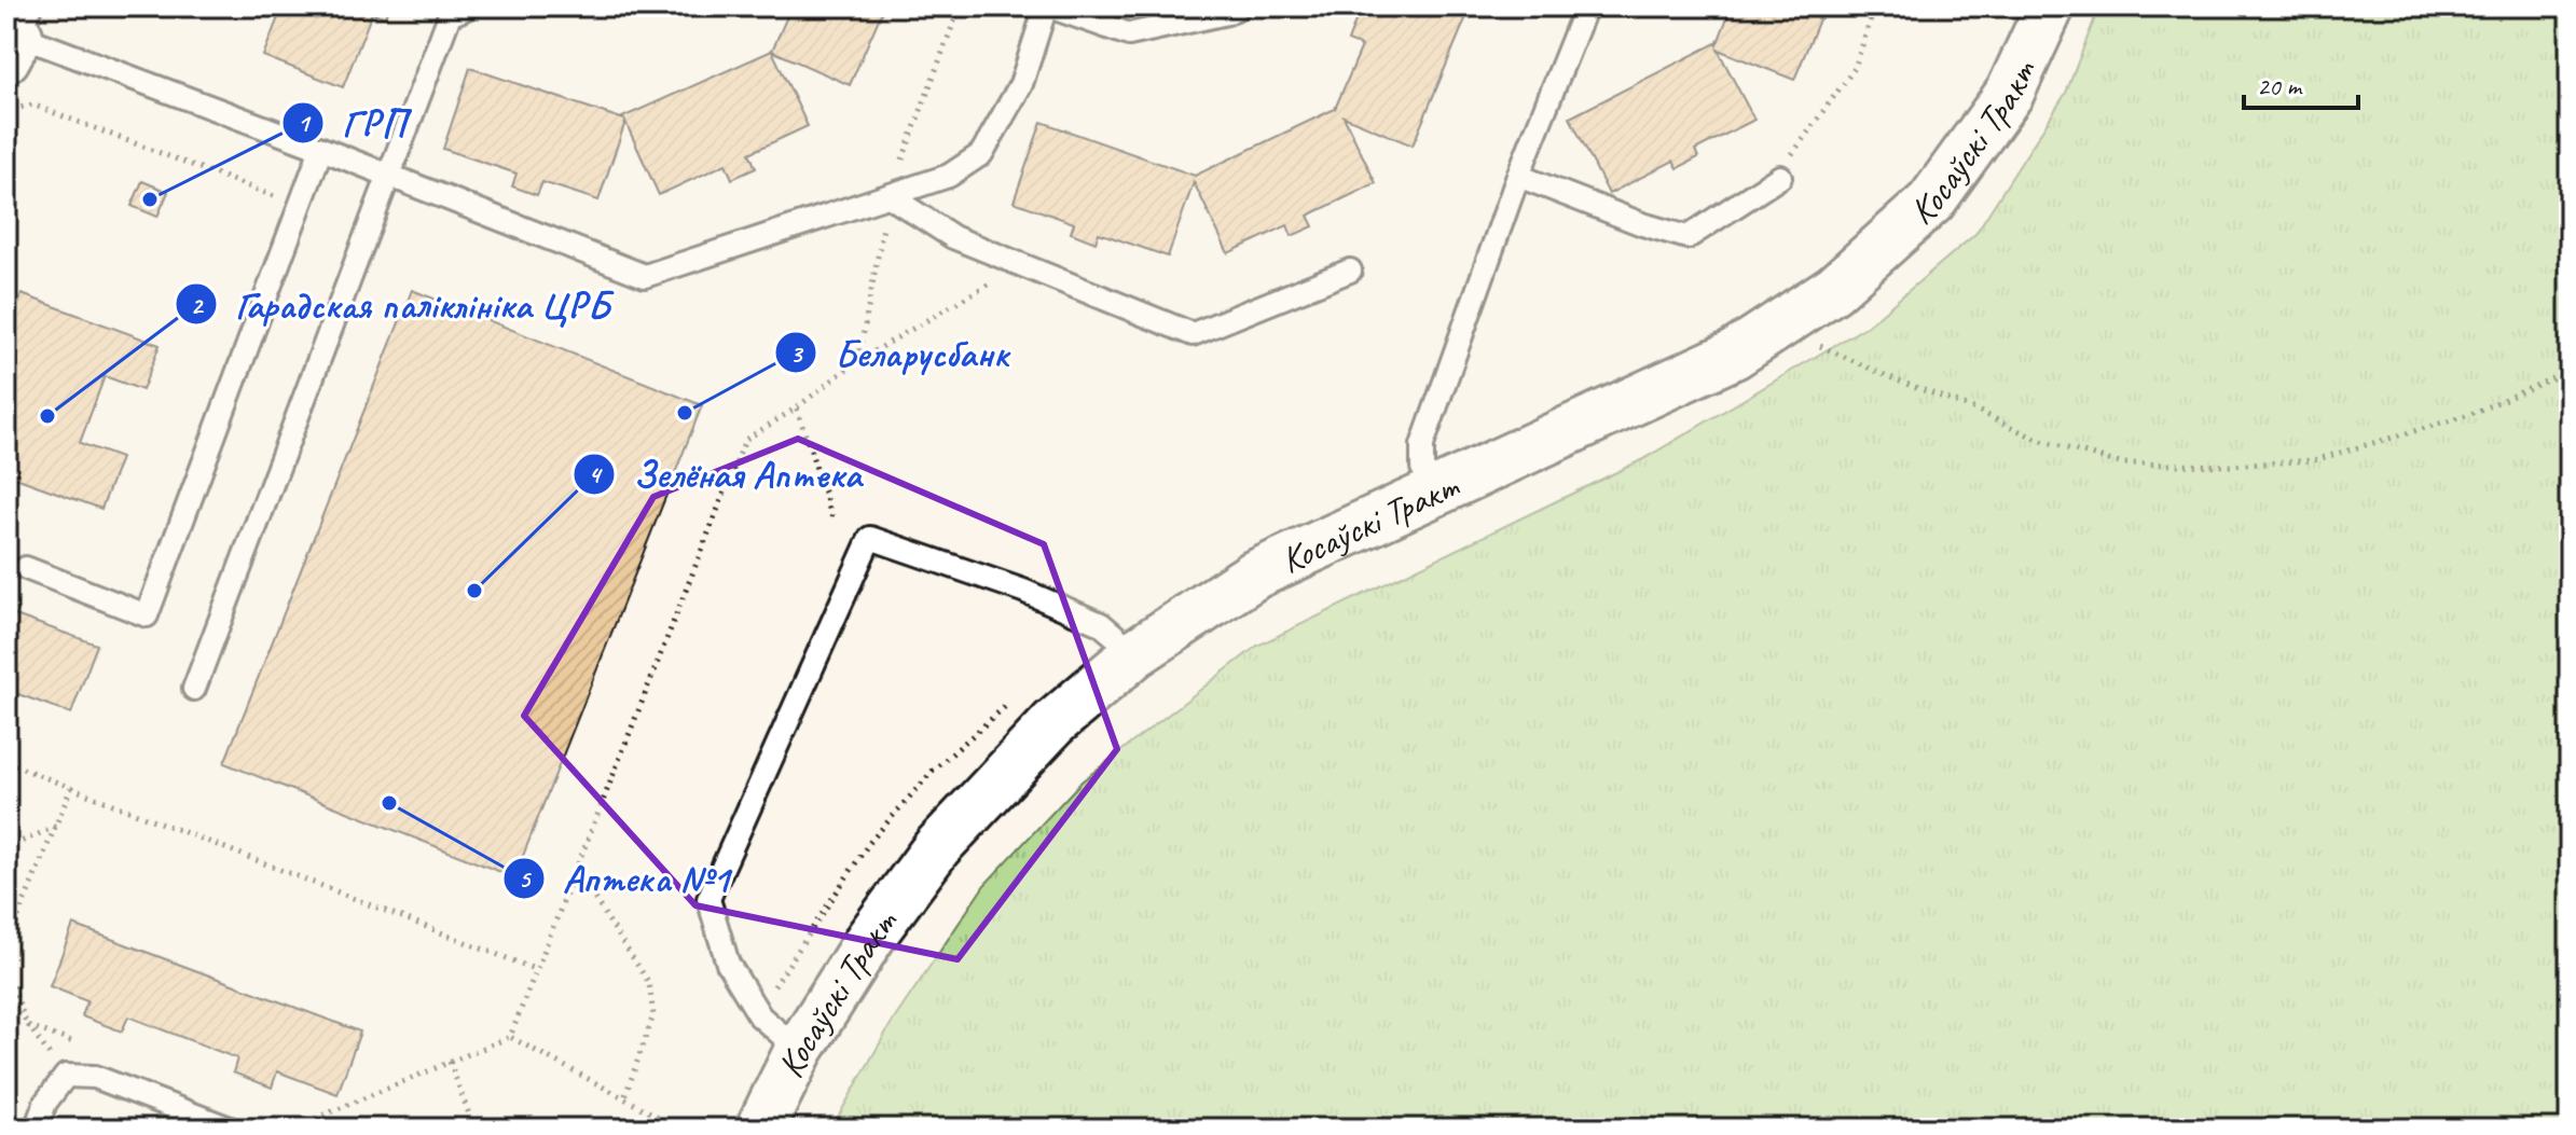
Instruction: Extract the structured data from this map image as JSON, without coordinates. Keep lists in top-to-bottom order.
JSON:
{
  "streets": {
    "main road": ["Косаўскі Тракт"]
  },
  "places": [
    "ГРП",
    "Беларусбанк",
    "Гарадская паліклініка ЦРБ",
    "Зелёная Аптека",
    "Аптека №1"
  ],
  "scale_bar": "20 m"
}
